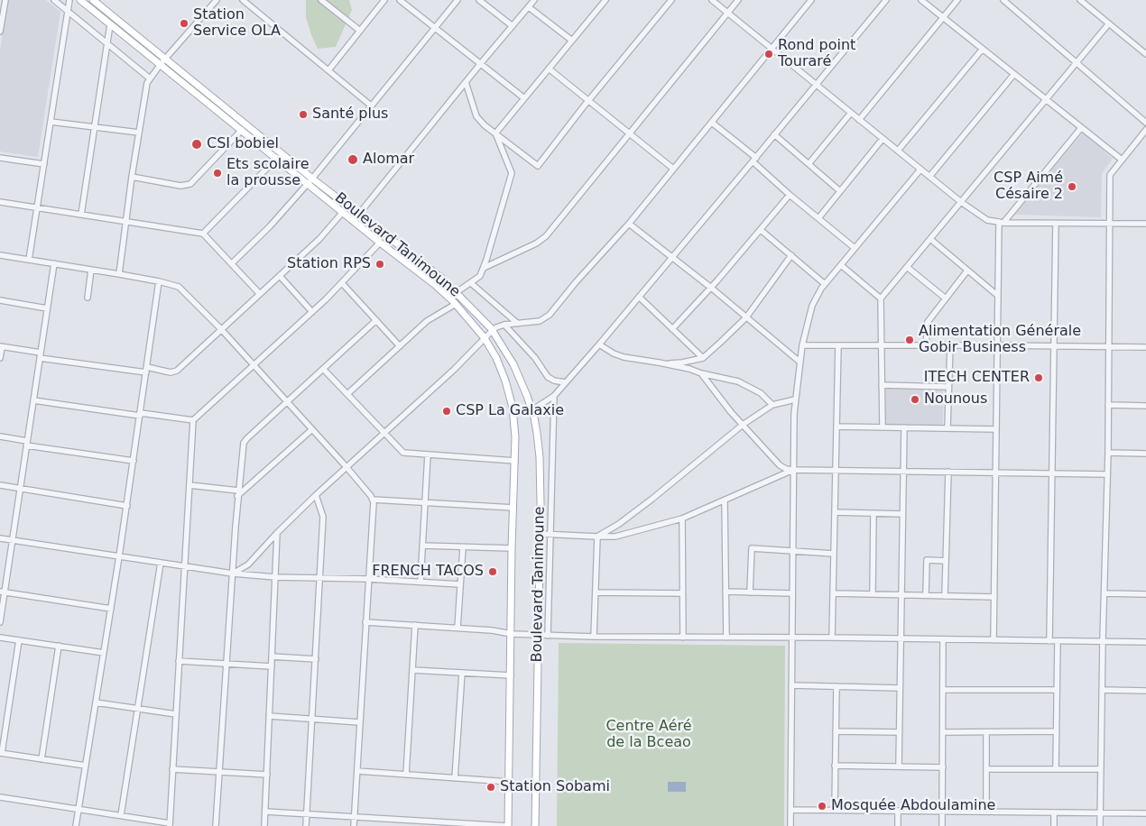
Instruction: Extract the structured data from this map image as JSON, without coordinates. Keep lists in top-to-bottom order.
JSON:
{
  "streets": {
    "main road": ["Boulevard Tanimoune"]
  },
  "parks": ["Centre Aéré de la Bceao"],
  "places": [
    "Station Service OLA",
    "Rond point Touraré",
    "Santé plus",
    "CSI bobiel",
    "Alomar",
    "Ets scolaire la prousse",
    "CSP Aimé Césaire 2",
    "Station RPS",
    "Alimentation Générale Gobir Business",
    "ITECH CENTER",
    "Nounous",
    "CSP La Galaxie",
    "FRENCH TACOS",
    "Station Sobami",
    "Mosquée Abdoulamine"
  ]
}
